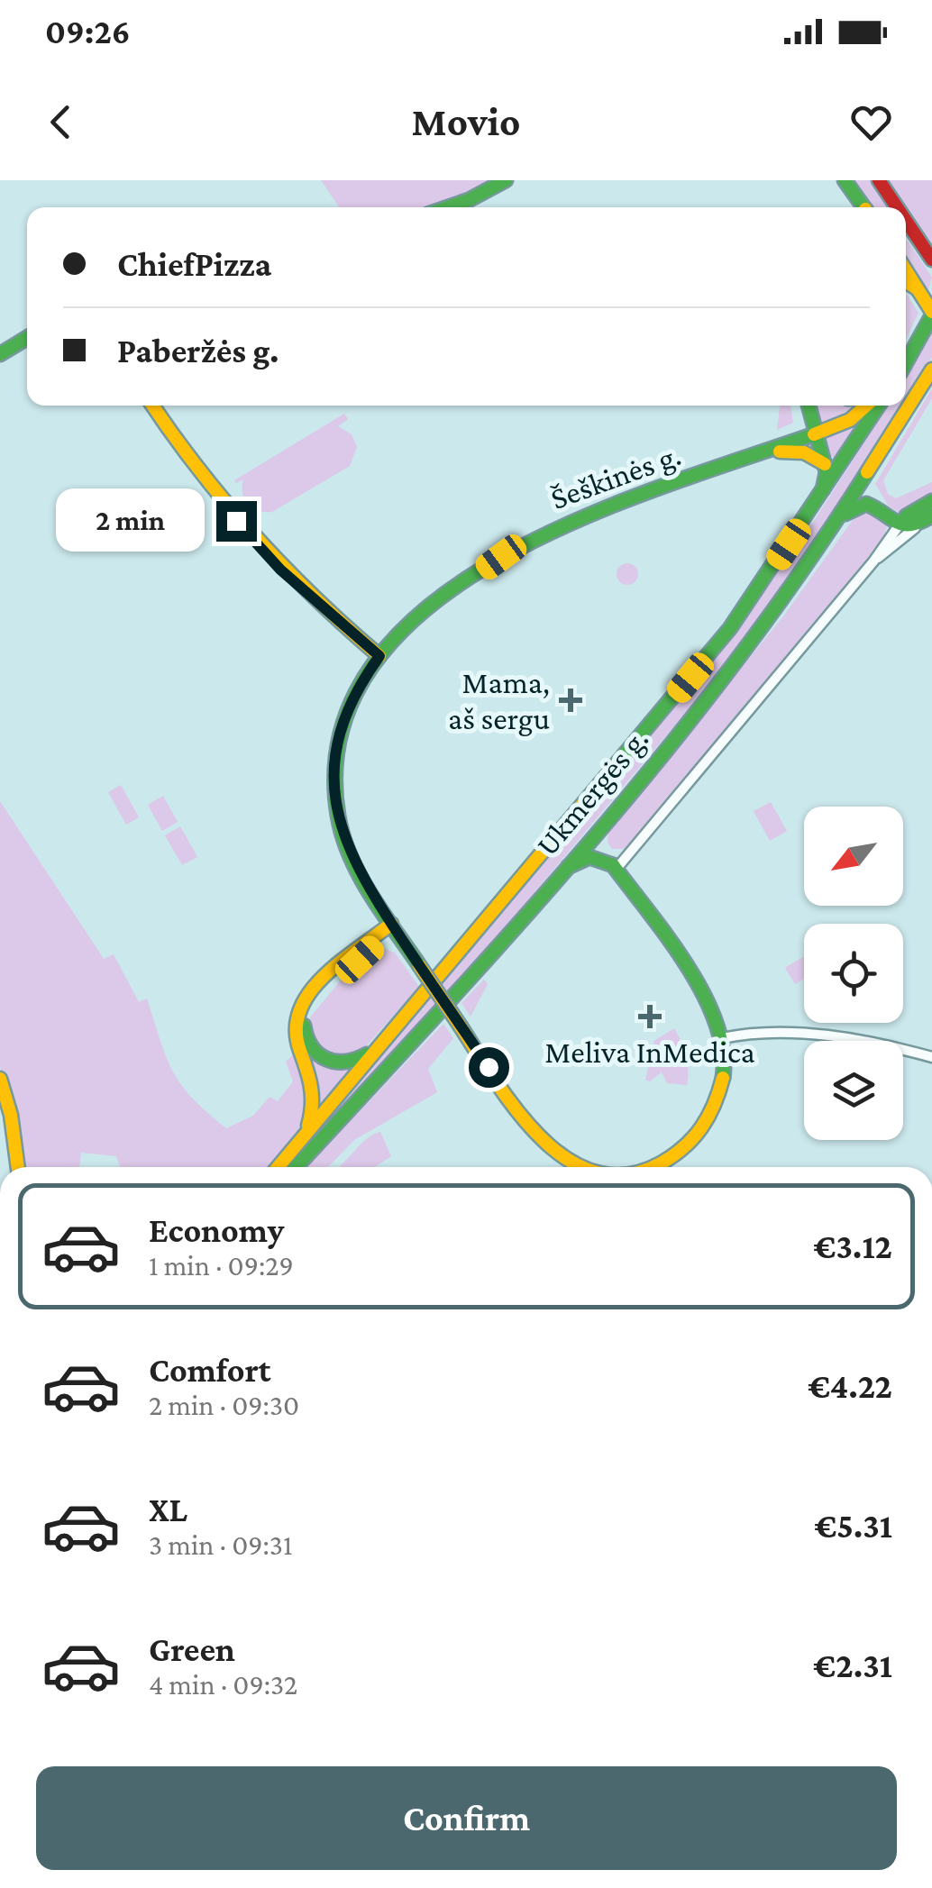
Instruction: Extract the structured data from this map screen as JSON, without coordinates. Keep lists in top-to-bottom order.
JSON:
{
  "streets": {
    "main road": ["Šeškinės g.", "Ukmergės g."]
  },
  "places": {
    "health": ["Mama, aš sergu", "Meliva InMedica"]
  },
  "north": "bottom left",
  "page": {
    "status": "09:26",
    "header": "Movio",
    "banner": ["ChiefPizza", "Paberžės g."],
    "bubble": "2 min",
    "list": [
      {
        "name": "Economy",
        "note": "1 min · 09:29",
        "value": "€3.12"
      },
      {
        "name": "Comfort",
        "note": "2 min · 09:30",
        "value": "€4.22"
      },
      {
        "name": "XL",
        "note": "3 min · 09:31",
        "value": "€5.31"
      },
      {
        "name": "Green",
        "note": "4 min · 09:32",
        "value": "€2.31"
      }
    ],
    "buttons": "Confirm"
  }
}
